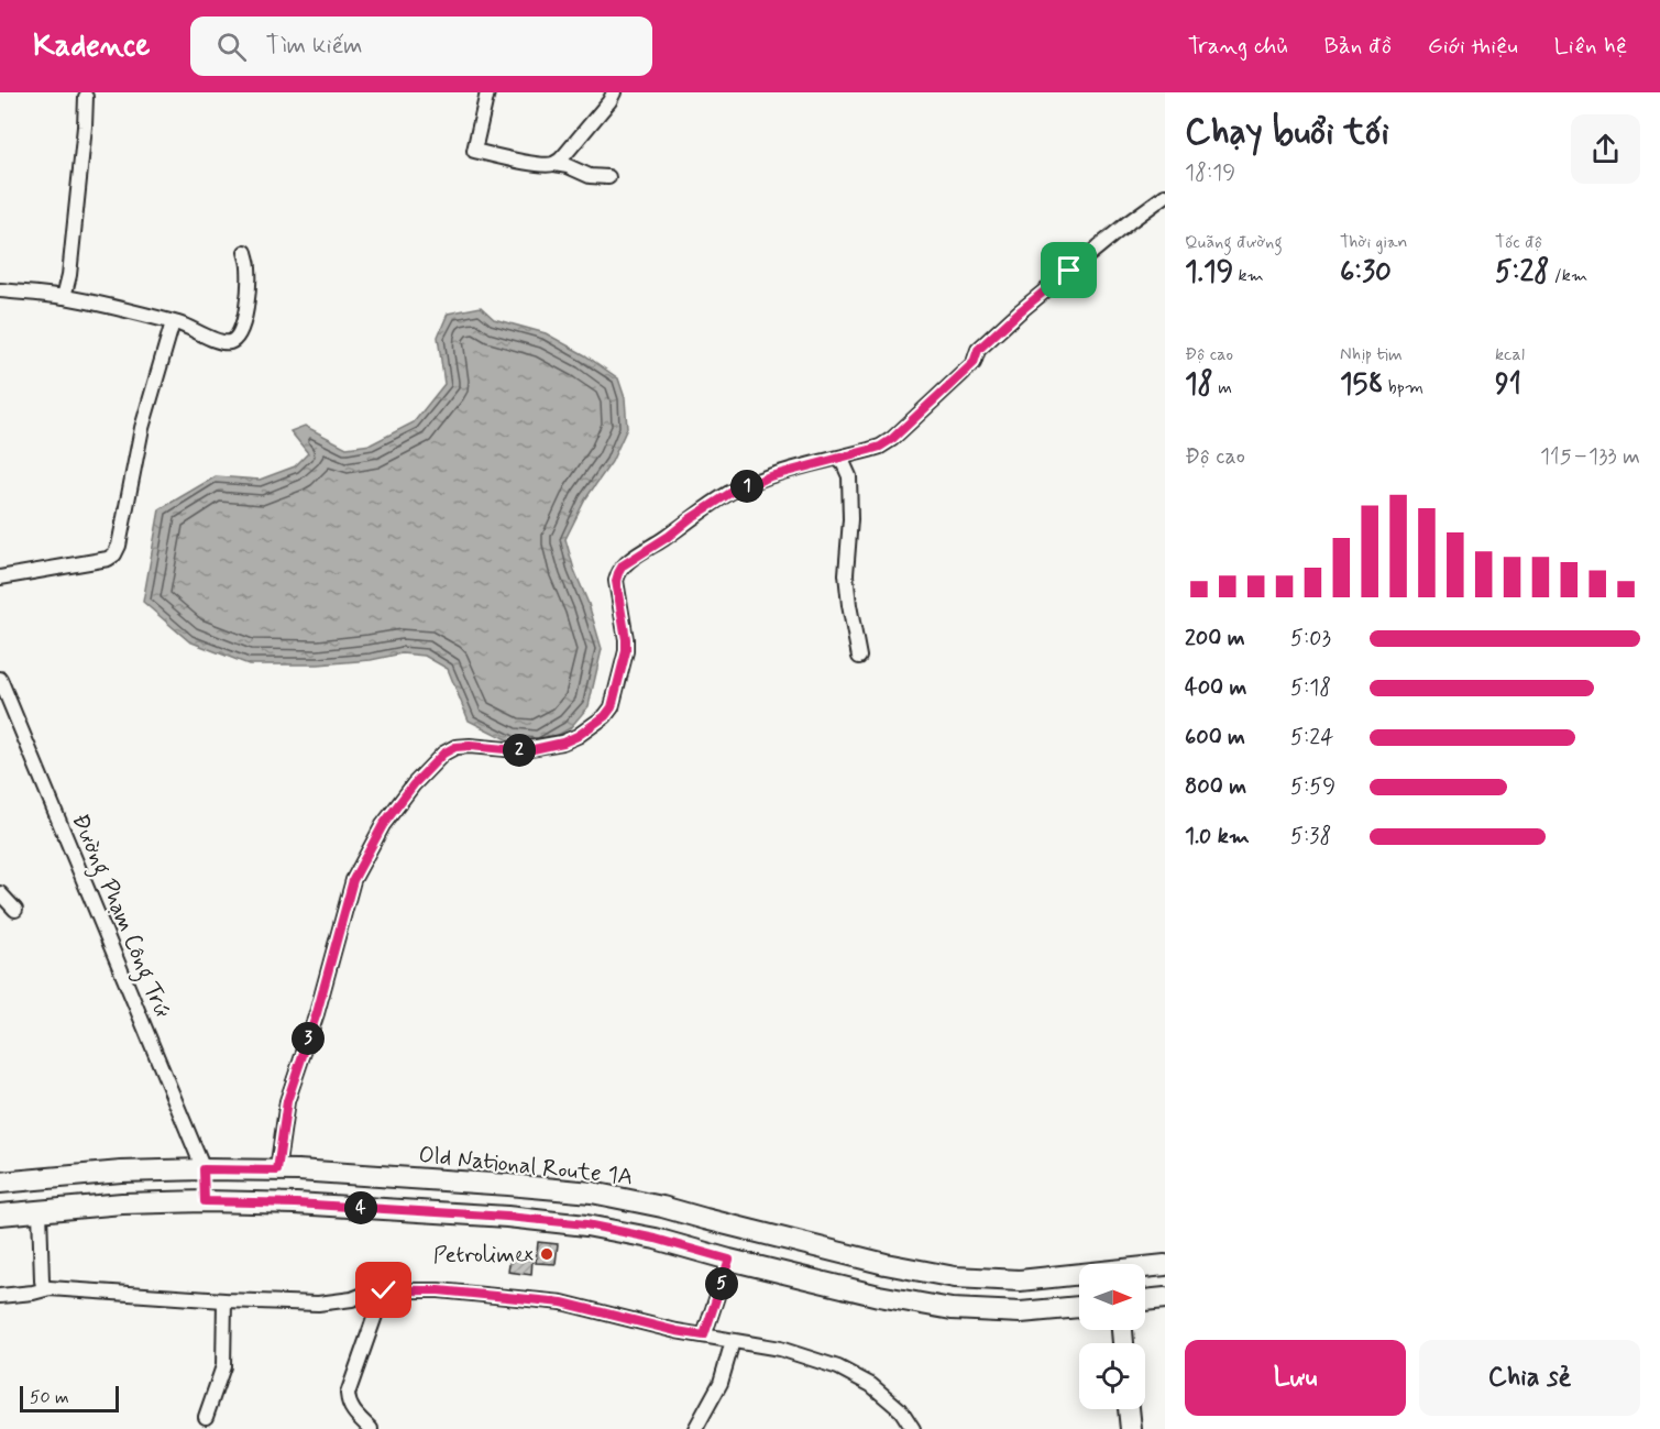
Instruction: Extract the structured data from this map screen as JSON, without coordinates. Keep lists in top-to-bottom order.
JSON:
{
  "streets": {
    "main road": ["Old National Route 1A"],
    "street": ["Đường Phạm Công Trứ"]
  },
  "crossings": [
    ["Đường Phạm Công Trứ", "Old National Route 1A"]
  ],
  "places": ["Petrolimex"],
  "scale_bar": "50 m",
  "north": "right",
  "page": {
    "header": "Kadence",
    "search": "Tìm kiếm",
    "nav": [
      "Trang chủ",
      "Bản đồ",
      "Giới thiệu",
      "Liên hệ"
    ],
    "heading": ["Chạy buổi tối", "18:19"],
    "stats": [
      ["Quãng đường", "1.19 km"],
      ["Thời gian", "6:30"],
      ["Tốc độ", "5:28 /km"],
      ["Độ cao", "18 m"],
      ["Nhịp tim", "158 bpm"],
      ["kcal", "91"]
    ],
    "chart": ["Độ cao", "115–133 m"],
    "pins": [
      "1",
      "2",
      "3",
      "4",
      "5"
    ],
    "list": [
      {
        "name": "200 m",
        "note": "5:03"
      },
      {
        "name": "400 m",
        "note": "5:18"
      },
      {
        "name": "600 m",
        "note": "5:24"
      },
      {
        "name": "800 m",
        "note": "5:59"
      },
      {
        "name": "1.0 km",
        "note": "5:38"
      }
    ],
    "buttons": ["Lưu", "Chia sẻ"],
    "scale": "50 m"
  }
}
